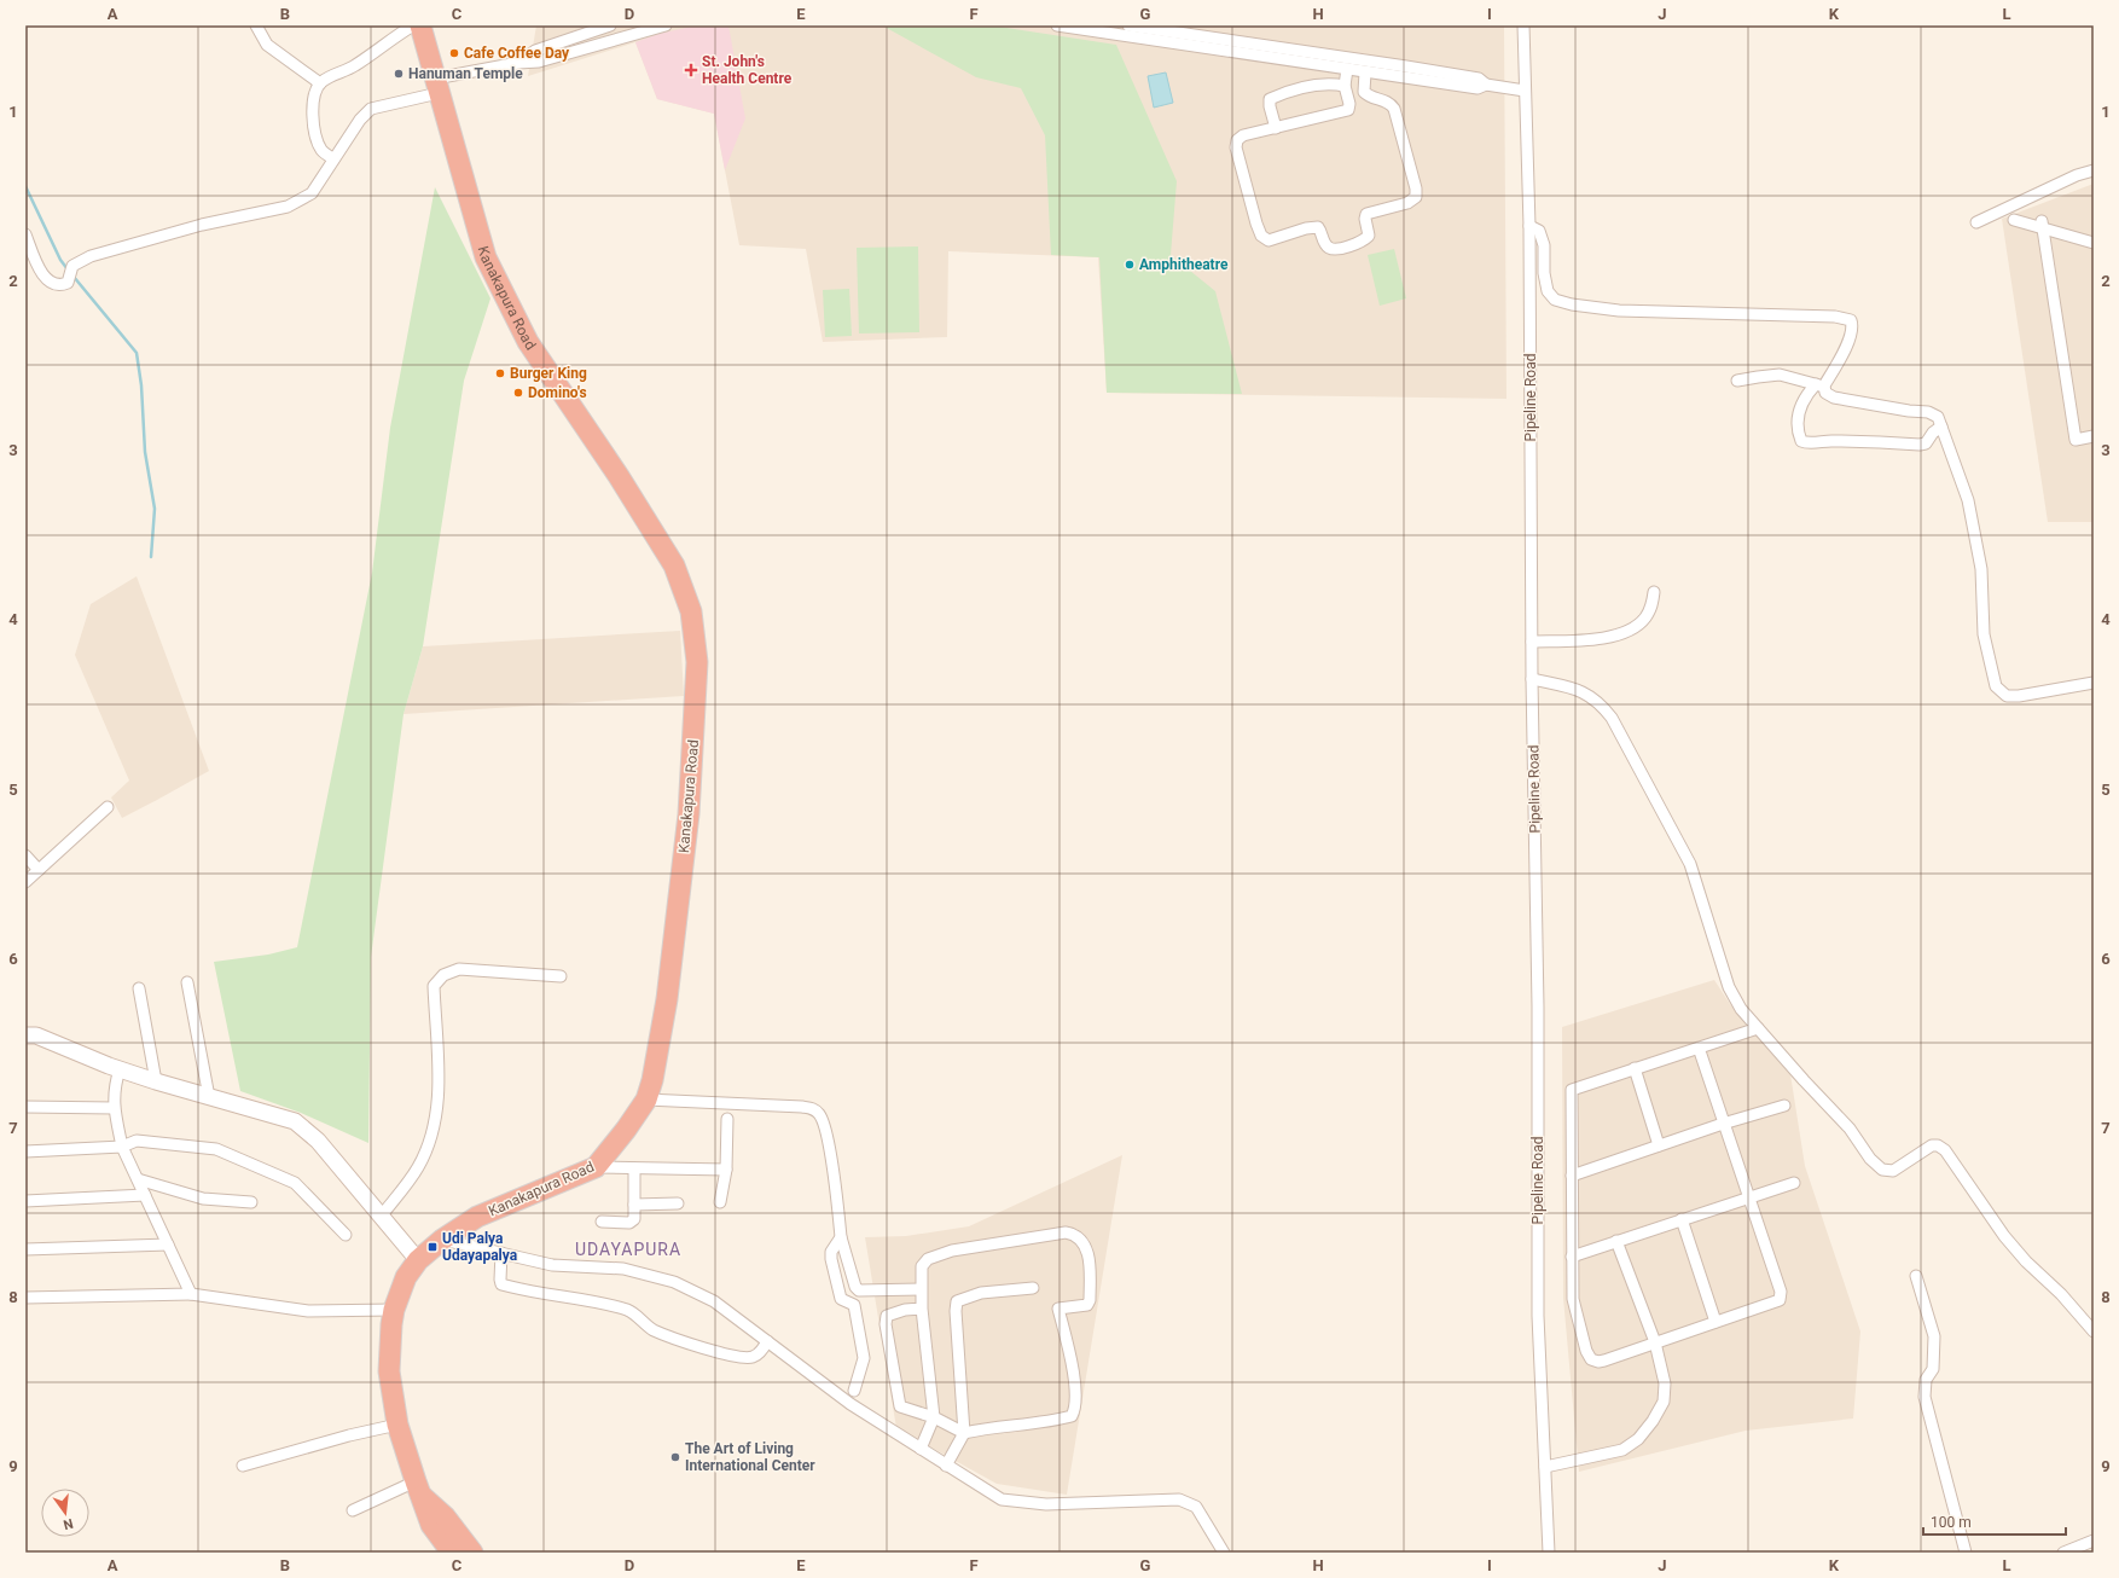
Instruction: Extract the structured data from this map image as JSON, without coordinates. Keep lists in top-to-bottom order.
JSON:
{
  "streets": {
    "highway": ["Kanakapura Road"],
    "street": ["Pipeline Road"]
  },
  "districts": ["UDAYAPURA"],
  "places": {
    "other": [
      "Cafe Coffee Day",
      "Hanuman Temple",
      "Amphitheatre",
      "Burger King",
      "Domino's",
      "The Art of Living International Center"
    ],
    "health": ["St. John's Health Centre"],
    "transit": ["Udi Palya Udayapalya"]
  },
  "scale_bar": "100 m",
  "north": "bottom",
  "grid": {
    "columns": [
      "A",
      "B",
      "C",
      "D",
      "E",
      "F",
      "G",
      "H",
      "I",
      "J",
      "K",
      "L"
    ],
    "rows": [
      "1",
      "2",
      "3",
      "4",
      "5",
      "6",
      "7",
      "8",
      "9"
    ]
  }
}
